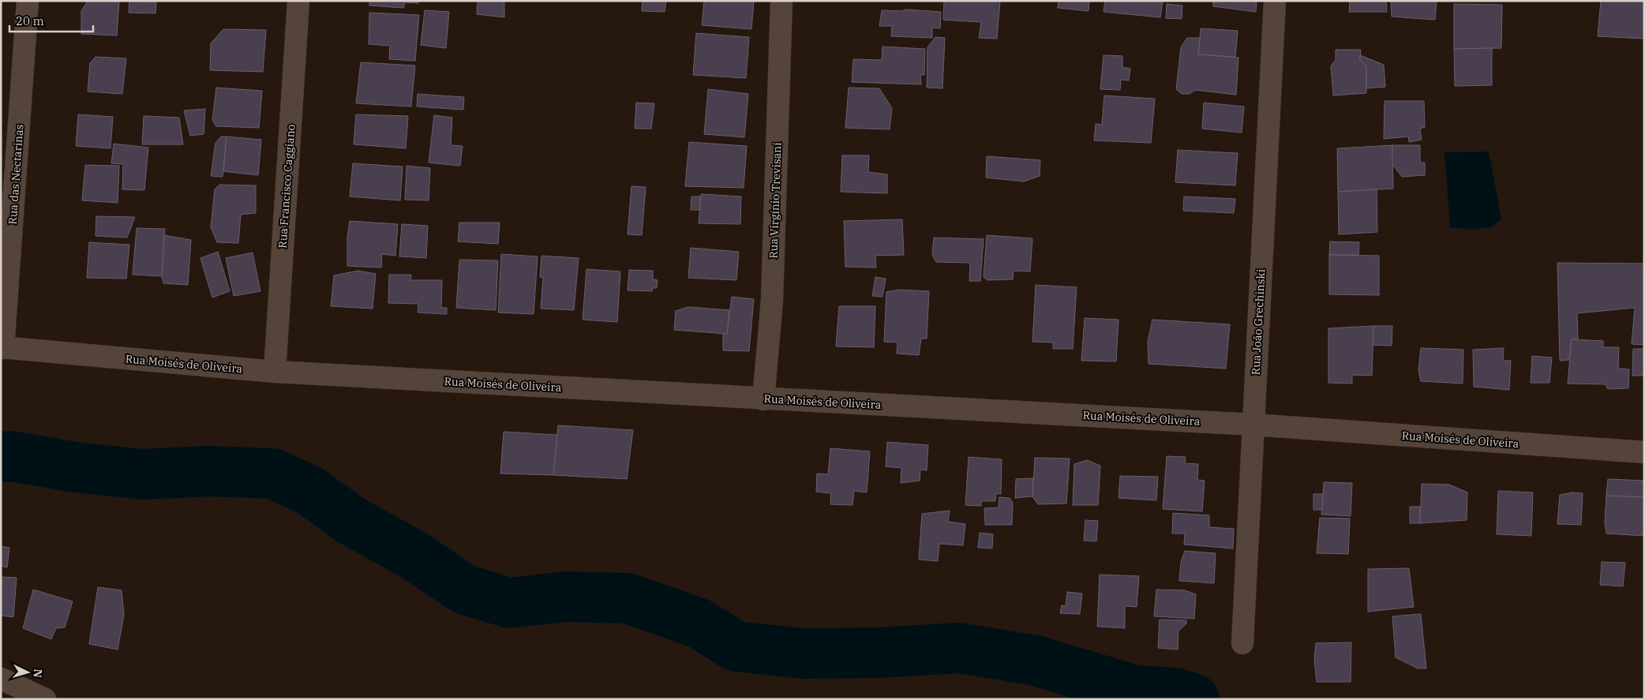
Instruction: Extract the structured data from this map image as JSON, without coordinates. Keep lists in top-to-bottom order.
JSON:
{
  "streets": {
    "street": [
      "Rua das Nectarinas",
      "Rua Francisco Caggiano",
      "Rua Virgínio Trevisani",
      "Rua João Grechinski",
      "Rua Moisés de Oliveira"
    ]
  },
  "crossings": [
    ["Rua das Nectarinas", "Rua Moisés de Oliveira"],
    ["Rua Francisco Caggiano", "Rua Moisés de Oliveira"],
    ["Rua Virgínio Trevisani", "Rua Moisés de Oliveira"],
    ["Rua João Grechinski", "Rua Moisés de Oliveira"]
  ],
  "scale_bar": "20 m",
  "north": "right"
}
